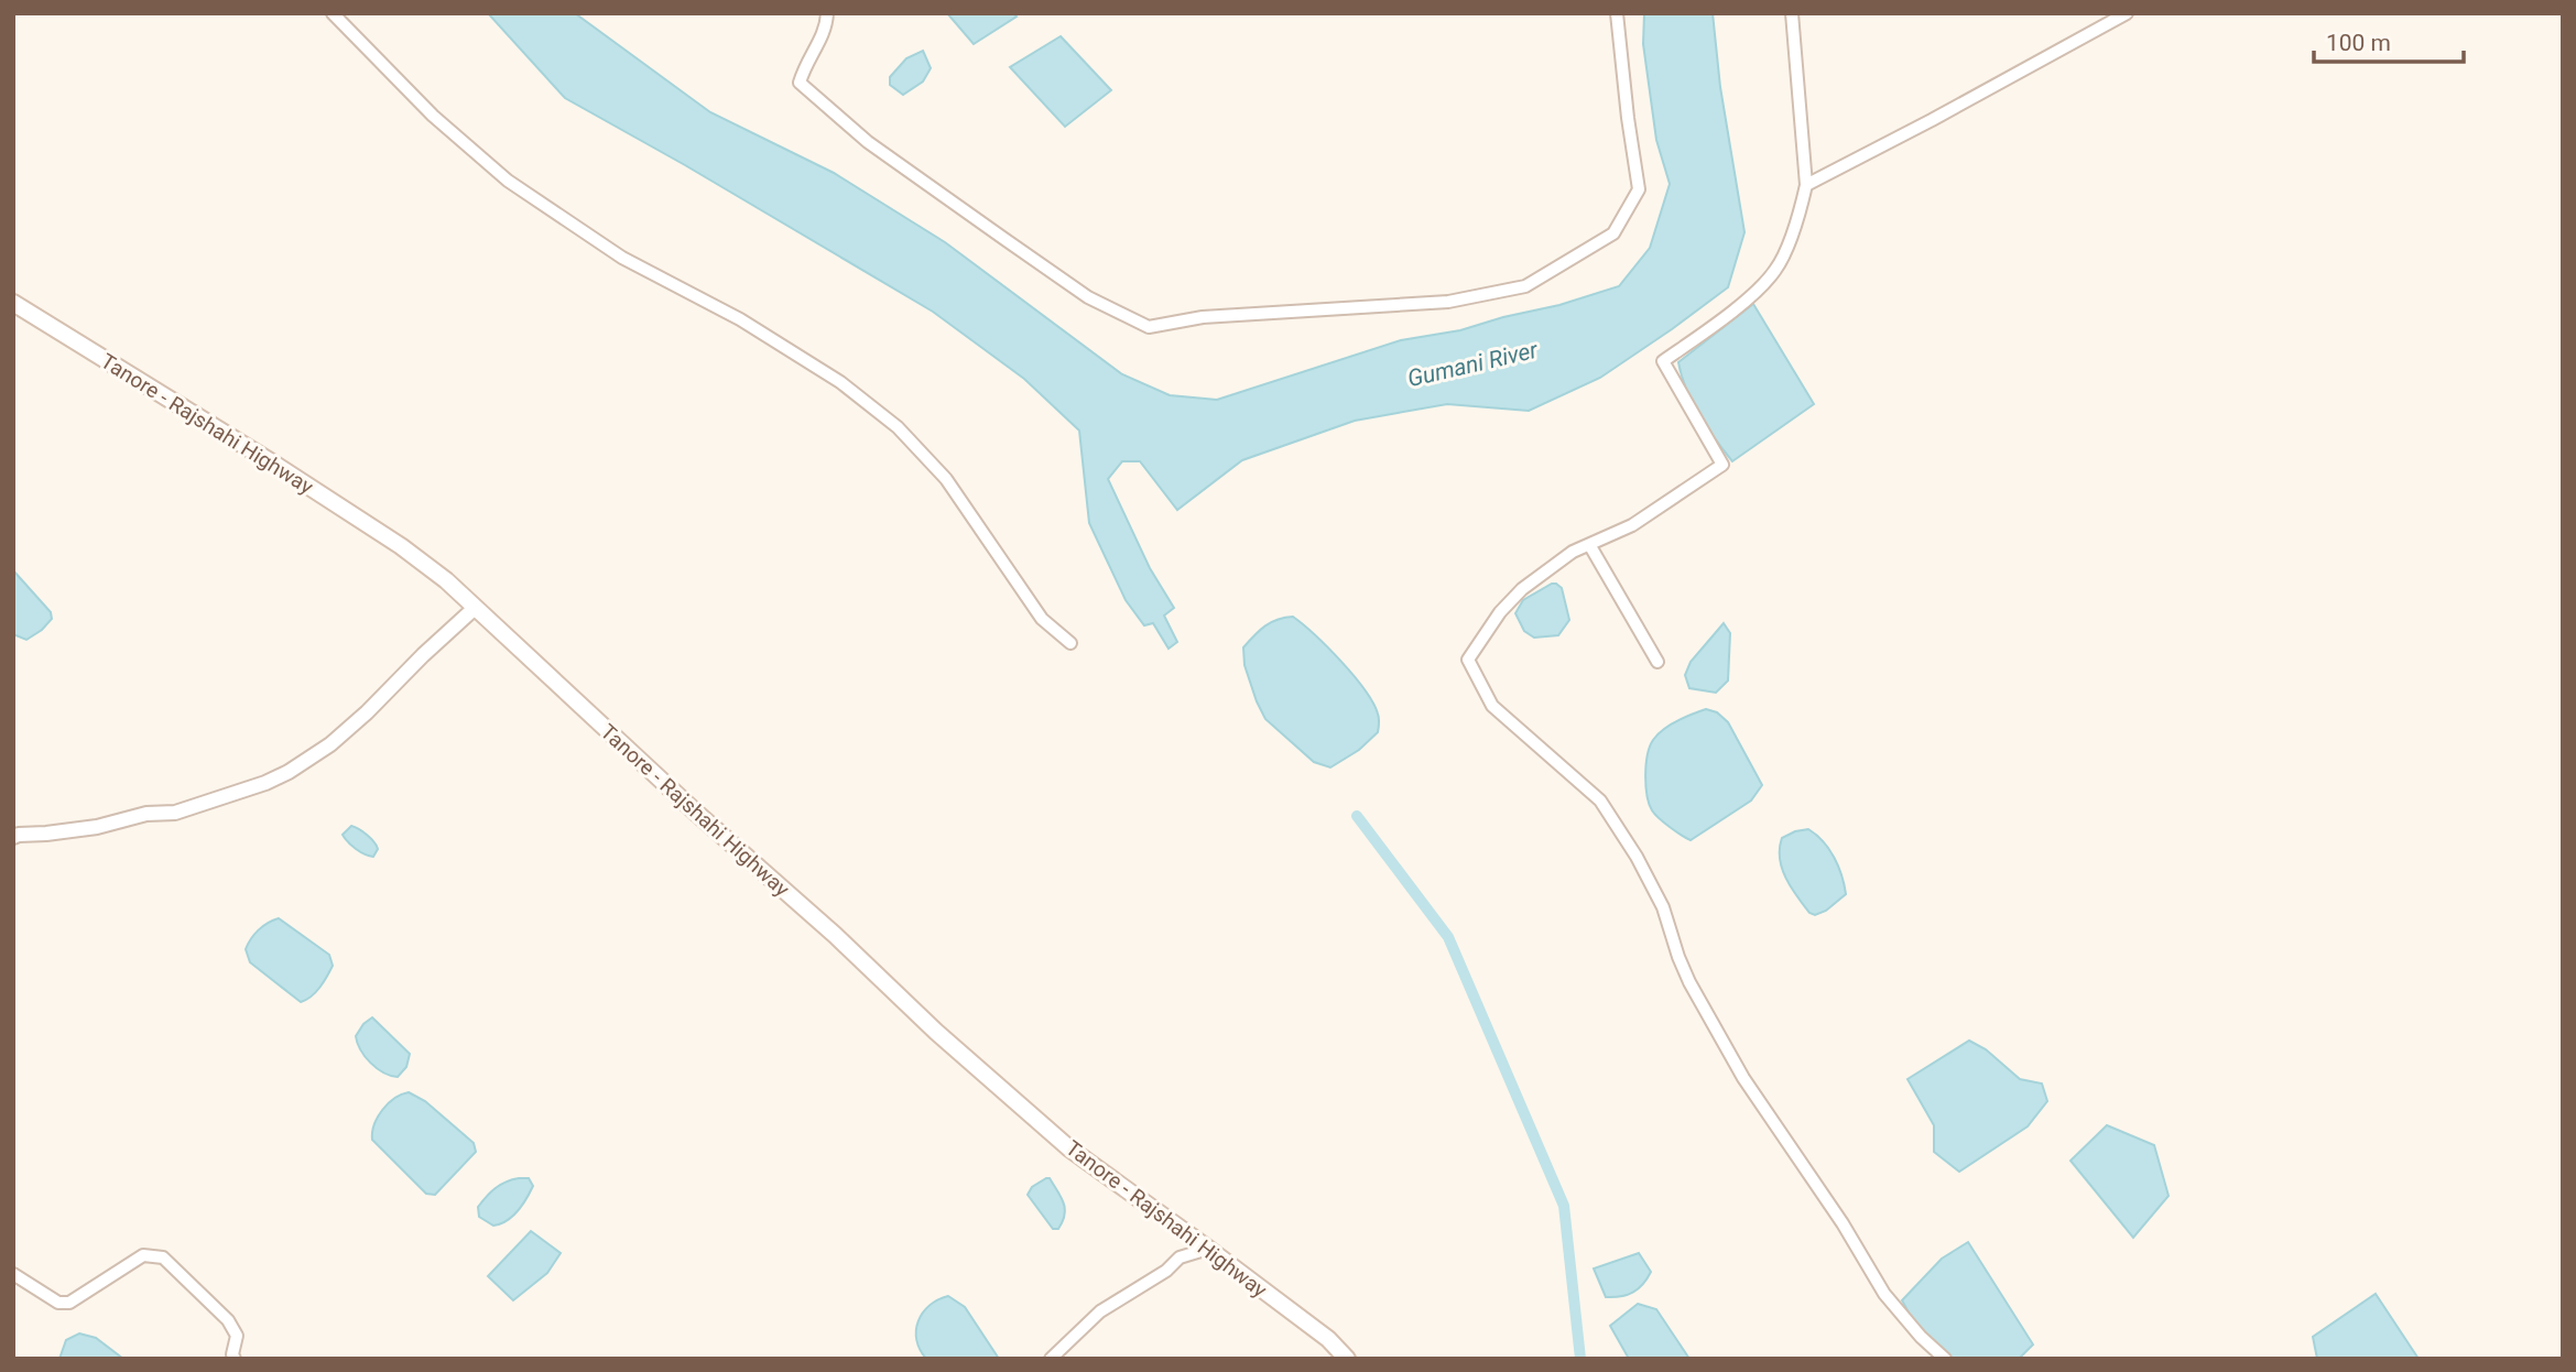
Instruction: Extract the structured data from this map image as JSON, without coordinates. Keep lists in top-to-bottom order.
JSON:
{
  "streets": {
    "main road": ["Tanore - Rajshahi Highway"]
  },
  "water": ["Gumani River"],
  "scale_bar": "100 m"
}
